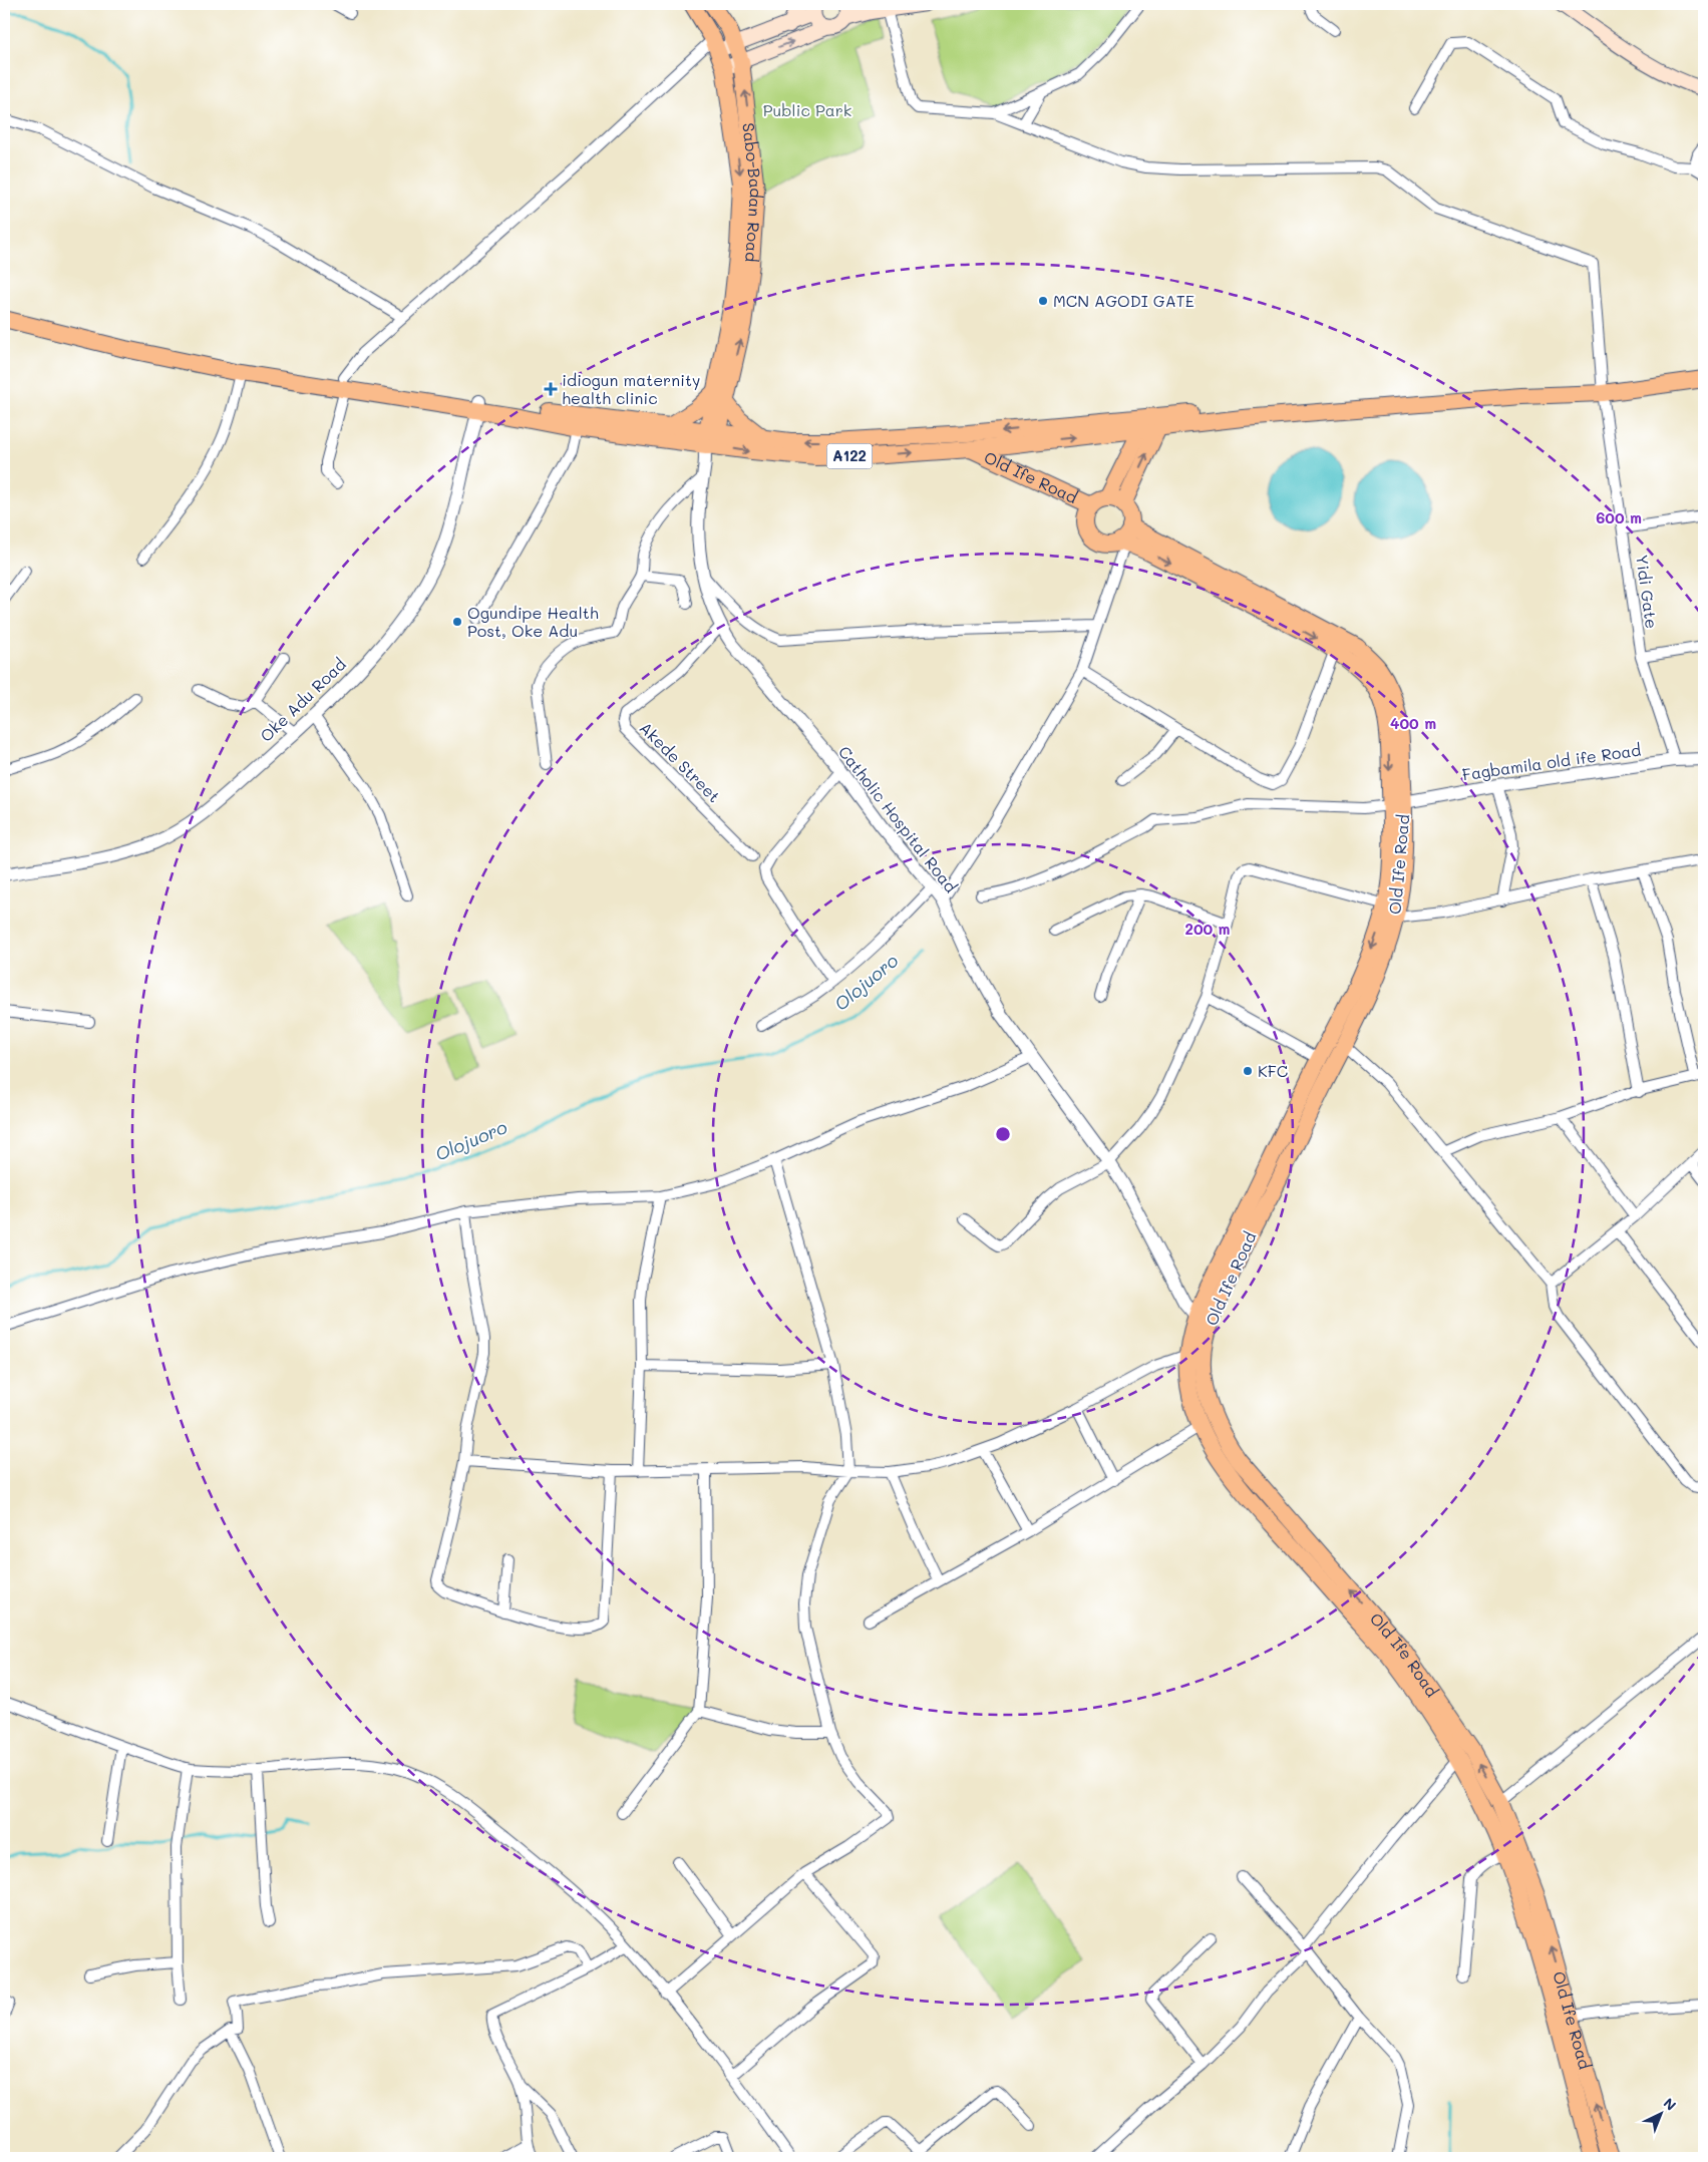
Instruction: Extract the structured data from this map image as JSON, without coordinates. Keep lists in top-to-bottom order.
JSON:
{
  "streets": {
    "main road": ["Sabo-Badan Road", "A122", "Old Ife Road"],
    "street": [
      "Yidi Gate",
      "Oke Adu Road",
      "Akede Street",
      "Fagbamila old ife Road",
      "Catholic Hospital Road"
    ]
  },
  "crossings": [
    ["Sabo-Badan Road", "A122"],
    ["Sabo-Badan Road", "Catholic Hospital Road"],
    ["A122", "Old Ife Road"],
    ["A122", "Yidi Gate"],
    ["A122", "Oke Adu Road"],
    ["A122", "Catholic Hospital Road"],
    ["Old Ife Road", "Fagbamila old ife Road"],
    ["Old Ife Road", "Catholic Hospital Road"],
    ["Yidi Gate", "Fagbamila old ife Road"],
    ["Akede Street", "Catholic Hospital Road"]
  ],
  "water": ["Olojuoro"],
  "parks": ["Public Park"],
  "places": {
    "other": ["MCN AGODI GATE", "Ogundipe Health Post, Oke Adu", "KFC"],
    "health": ["idiogun maternity health clinic"]
  },
  "north": "top right",
  "rings": ["600 m", "400 m", "200 m"]
}
